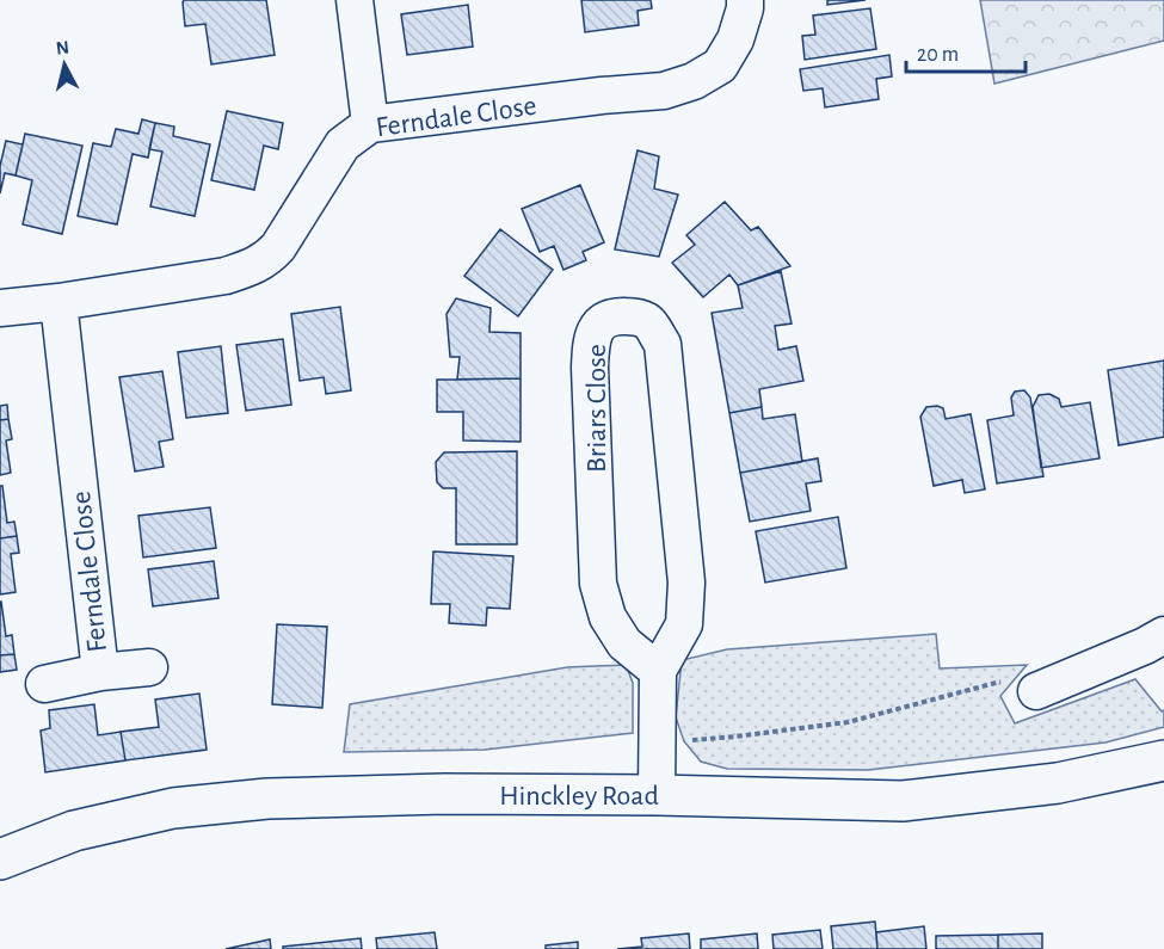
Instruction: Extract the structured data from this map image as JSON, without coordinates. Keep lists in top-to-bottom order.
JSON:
{
  "streets": {
    "main road": ["Hinckley Road"],
    "street": ["Ferndale Close", "Briars Close"]
  },
  "crossings": [
    ["Briars Close", "Hinckley Road"]
  ],
  "scale_bar": "20 m",
  "north": "top"
}
